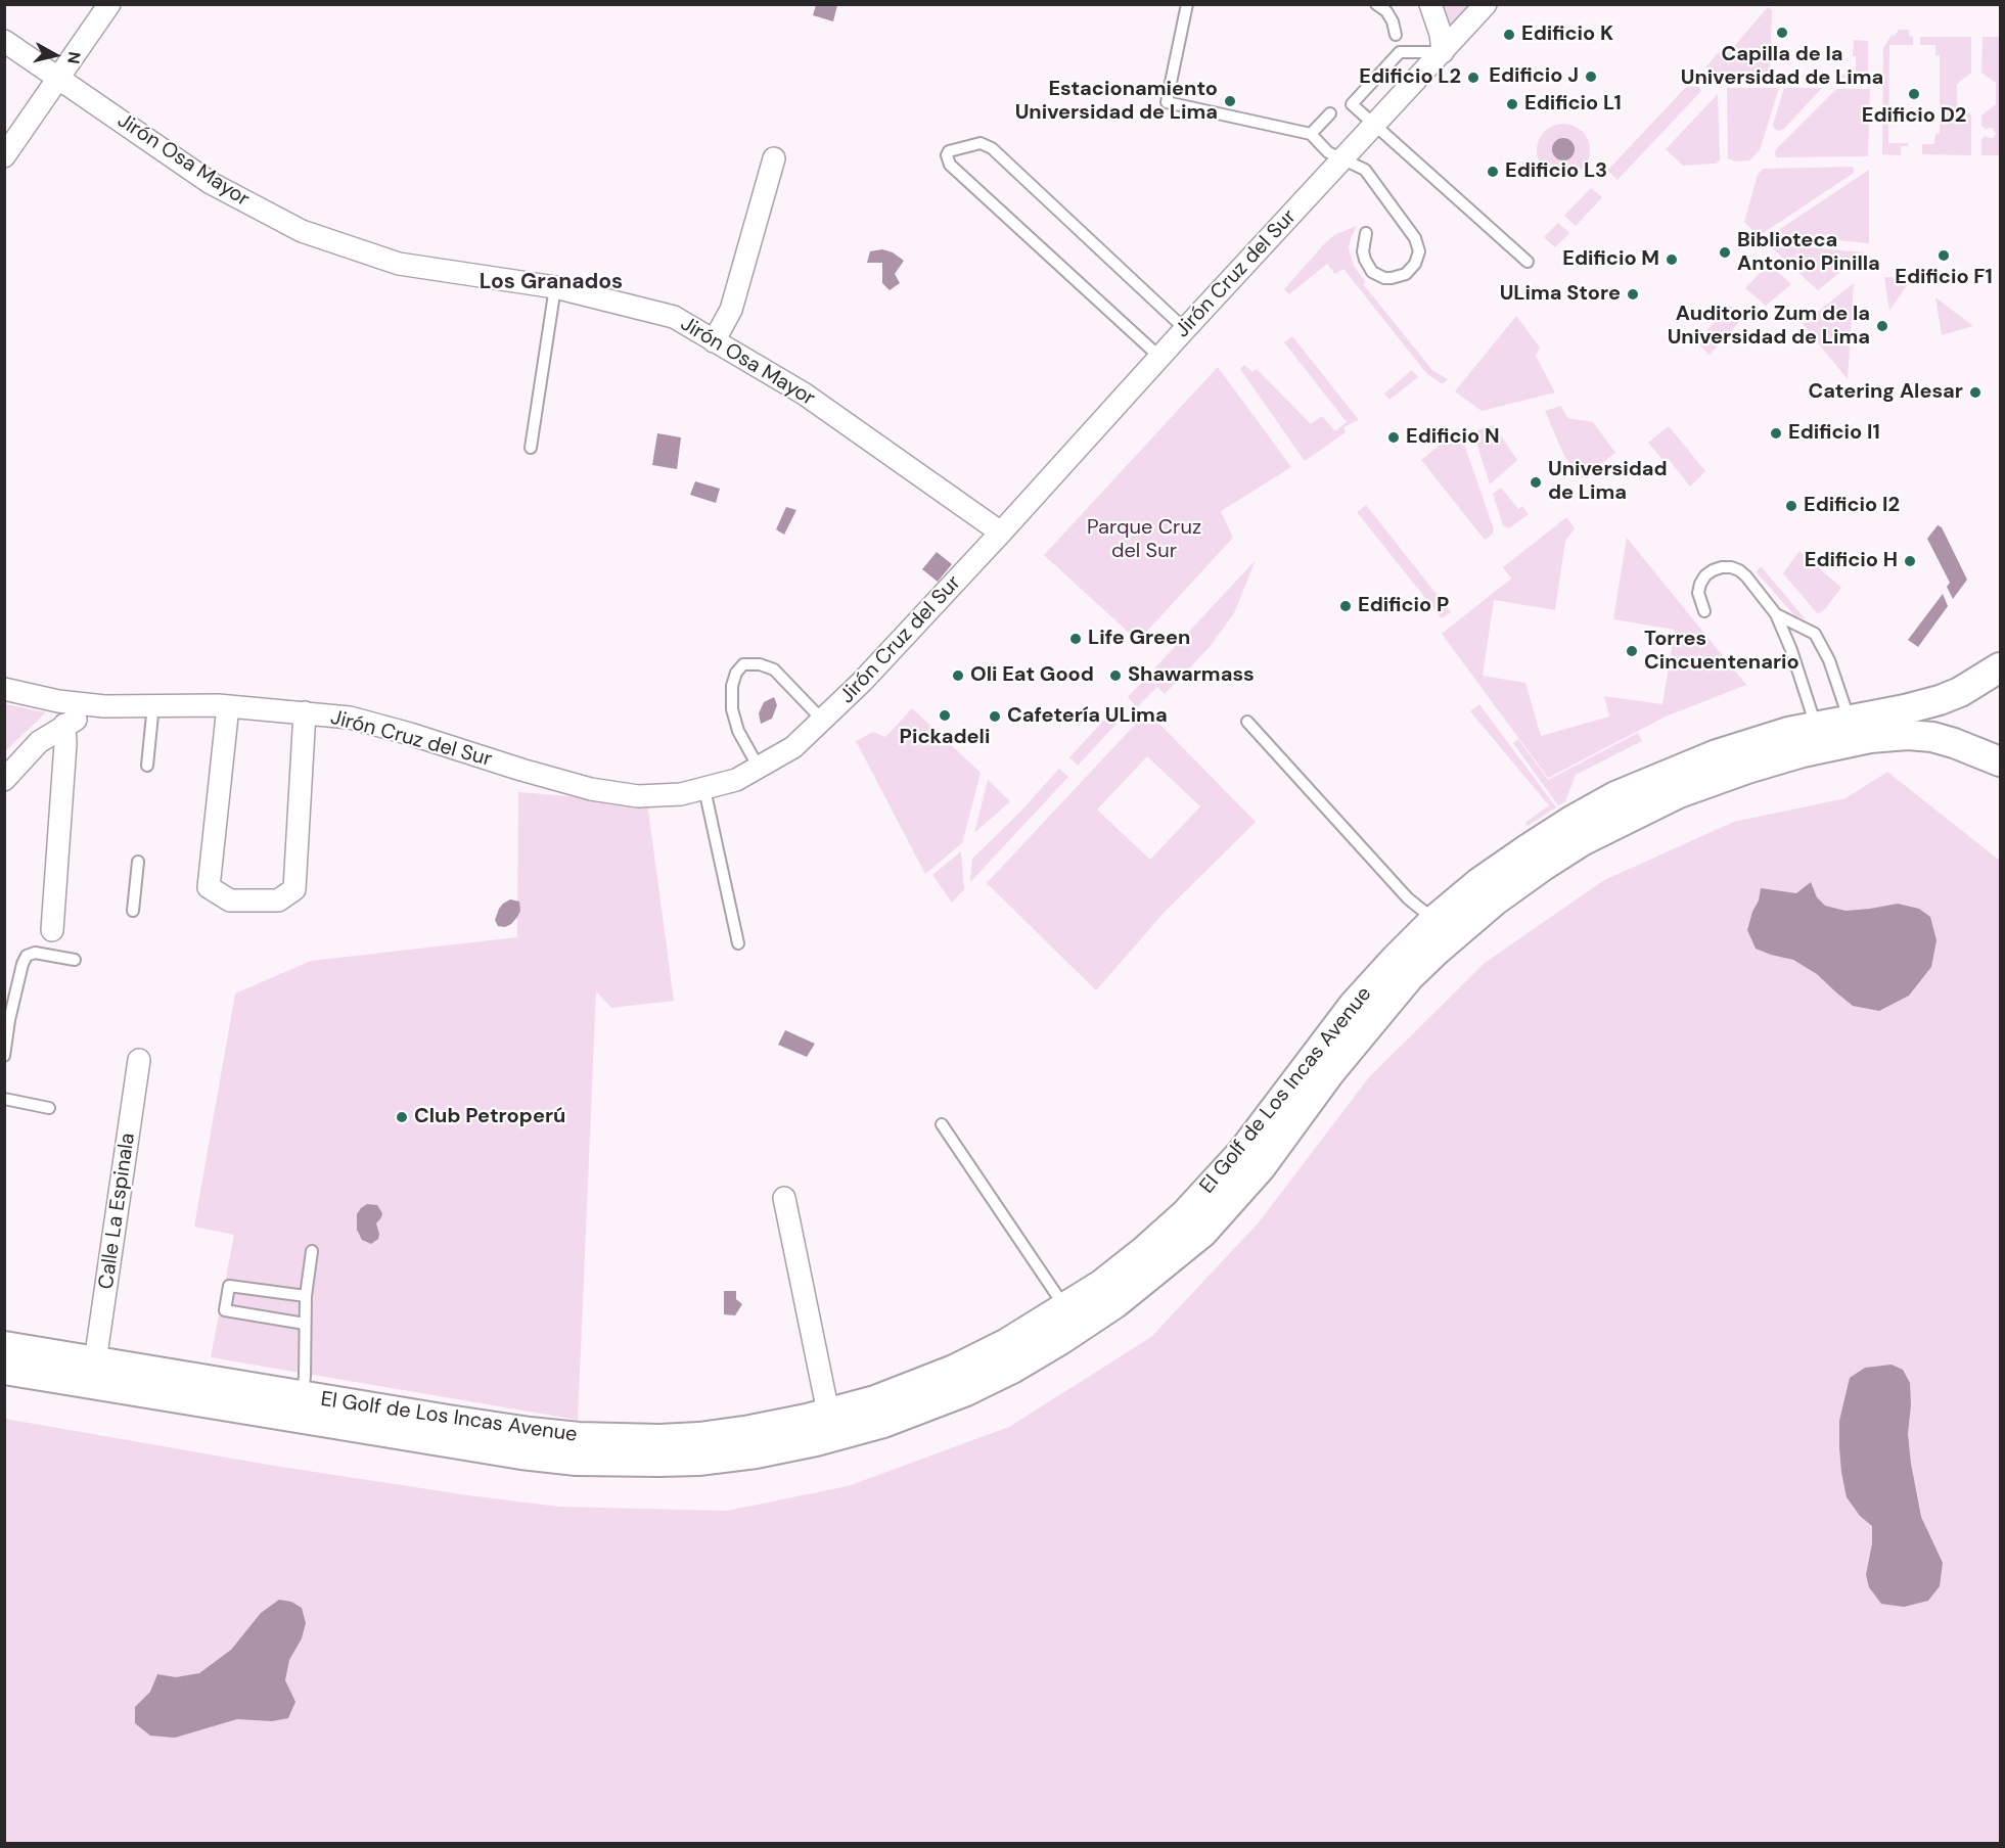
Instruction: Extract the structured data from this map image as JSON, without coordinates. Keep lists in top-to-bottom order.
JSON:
{
  "streets": {
    "street": [
      "Jirón Osa Mayor",
      "Jirón Cruz del Sur",
      "El Golf de Los Incas Avenue",
      "Calle La Espinala"
    ]
  },
  "crossings": [
    ["Jirón Osa Mayor", "Jirón Cruz del Sur"],
    ["El Golf de Los Incas Avenue", "Calle La Espinala"]
  ],
  "districts": ["Los Granados"],
  "parks": ["Parque Cruz del Sur"],
  "places": [
    "Capilla de la Universidad de Lima",
    "Edificio K",
    "Edificio J",
    "Edificio L2",
    "Edificio D2",
    "Estacionamiento Universidad de Lima",
    "Edificio L1",
    "Edificio L3",
    "Biblioteca Antonio Pinilla",
    "Edificio F1",
    "Edificio M",
    "ULima Store",
    "Auditorio Zum de la Universidad de Lima",
    "Catering Alesar",
    "Edificio I1",
    "Edificio N",
    "Universidad de Lima",
    "Edificio I2",
    "Edificio H",
    "Edificio P",
    "Life Green",
    "Torres Cincuentenario",
    "Oli Eat Good",
    "Shawarmass",
    "Pickadeli",
    "Cafetería ULima",
    "Club Petroperú"
  ],
  "north": "right"
}
